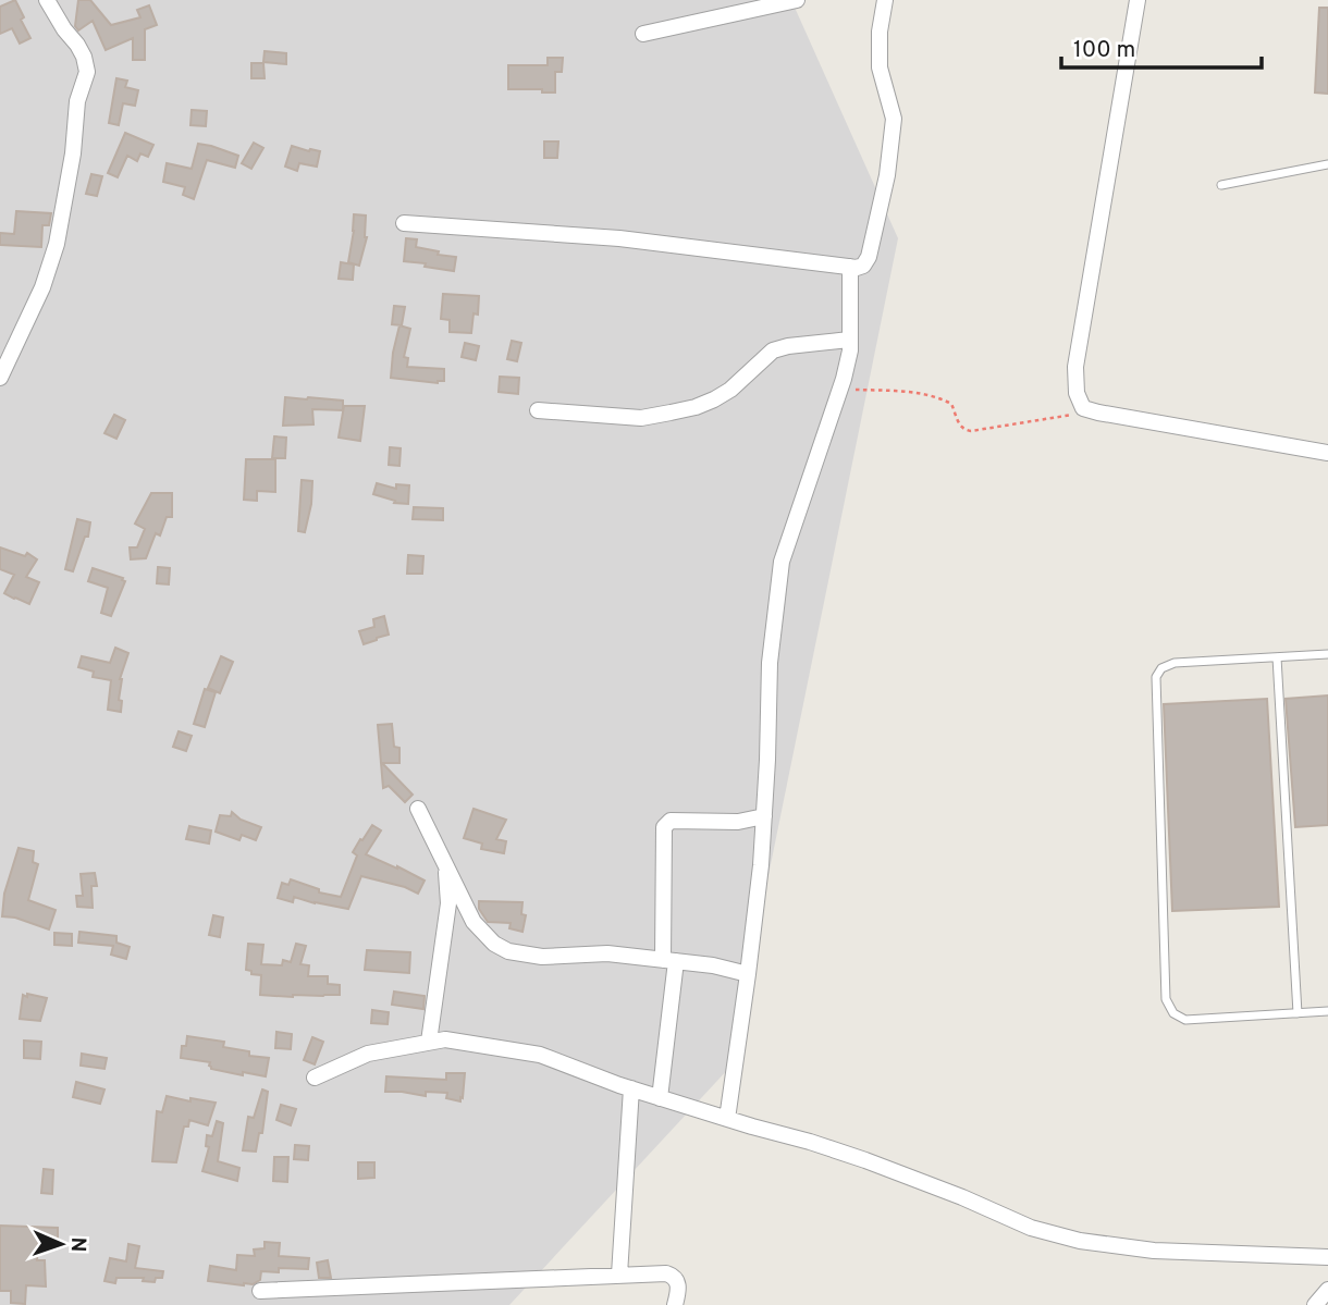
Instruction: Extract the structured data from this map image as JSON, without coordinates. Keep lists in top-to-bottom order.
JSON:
{
  "scale_bar": "100 m",
  "north": "right"
}
